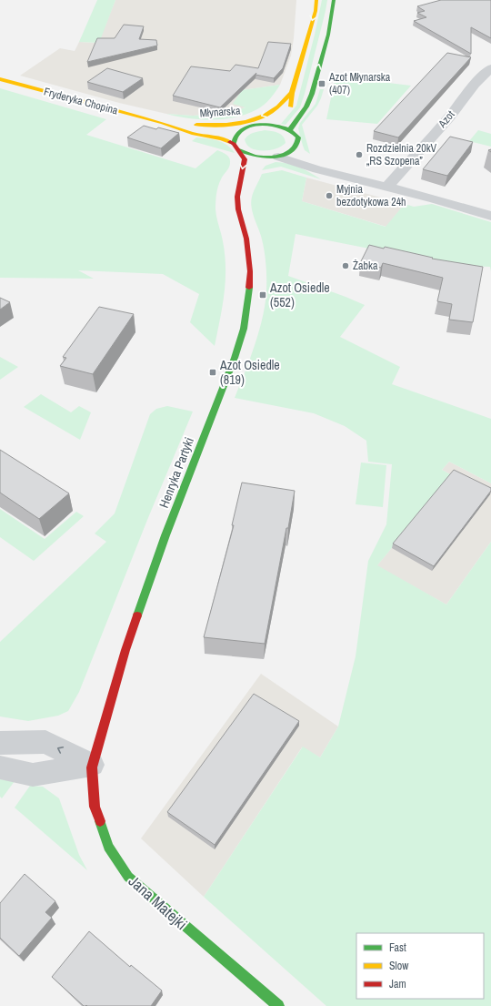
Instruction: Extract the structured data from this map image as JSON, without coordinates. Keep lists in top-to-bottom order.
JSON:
{
  "streets": {
    "main road": [
      "Fryderyka Chopina",
      "Młynarska",
      "Henryka Partyki",
      "Jana Matejki"
    ],
    "street": ["Azot"]
  },
  "crossings": [
    ["Fryderyka Chopina", "Młynarska"],
    ["Fryderyka Chopina", "Azot"],
    ["Henryka Partyki", "Jana Matejki"]
  ],
  "one_way": ["Młynarska"],
  "places": {
    "transit": ["Azot Młynarska (407)", "Azot Osiedle (552)", "Azot Osiedle (819)"],
    "other": ["Rozdzielnia 20kV „RS Szopena”", "Myjnia bezdotykowa 24h", "Żabka"]
  },
  "legend": ["Fast", "Slow", "Jam"]
}
